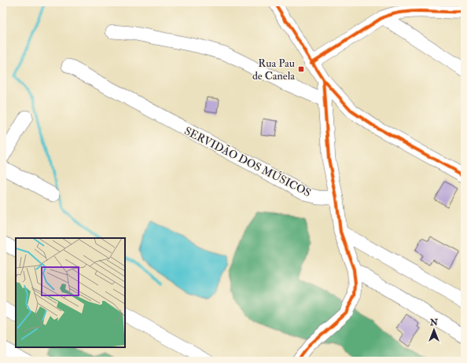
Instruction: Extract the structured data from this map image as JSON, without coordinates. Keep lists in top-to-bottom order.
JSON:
{
  "streets": {
    "street": ["SERVIDÃO DOS MÚSICOS"]
  },
  "places": {
    "transit": ["Rua Pau de Canela"]
  },
  "north": "top"
}
